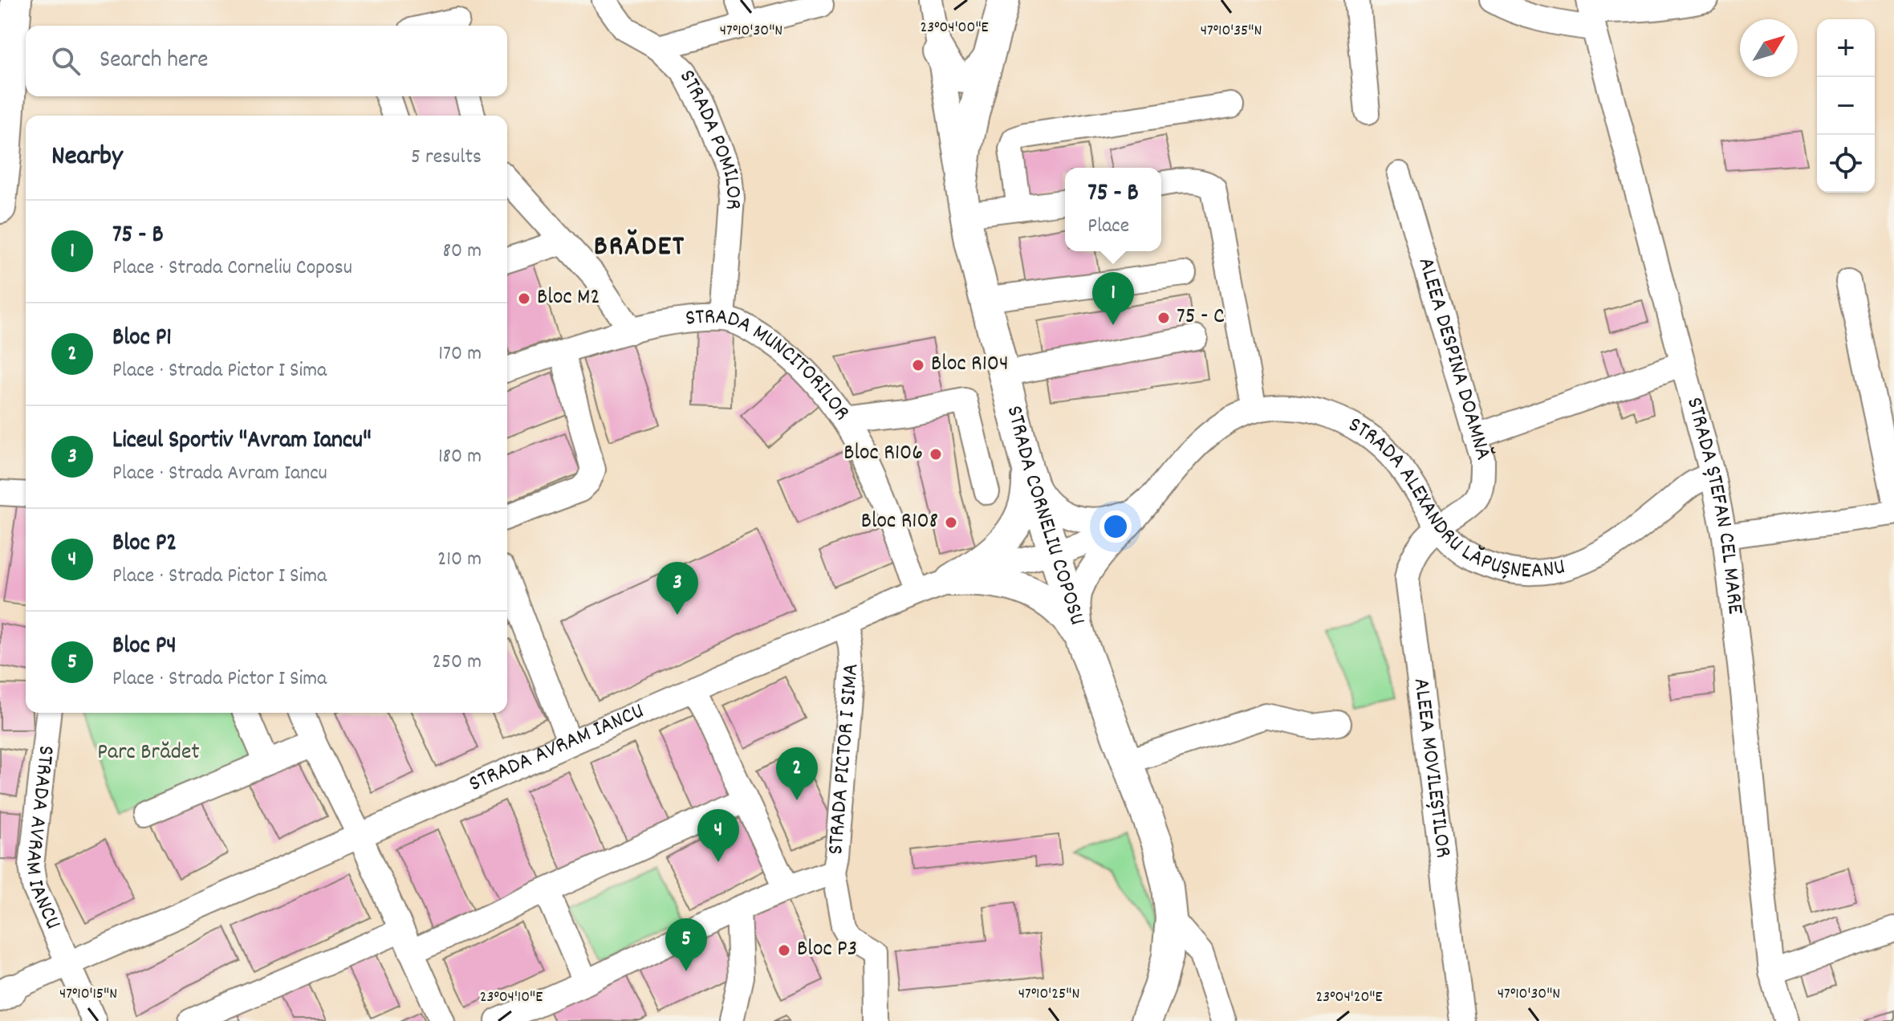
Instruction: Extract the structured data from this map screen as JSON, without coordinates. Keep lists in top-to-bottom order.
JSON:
{
  "streets": {
    "main road": ["STRADA CORNELIU COPOSU"],
    "street": [
      "STRADA POMILOR",
      "ALEEA DESPINA DOAMNĂ",
      "STRADA MUNCITORILOR",
      "STRADA ALEXANDRU LĂPUȘNEANU",
      "STRADA ȘTEFAN CEL MARE",
      "STRADA AVRAM IANCU",
      "STRADA PICTOR I SIMA",
      "ALEEA MOVILEȘTILOR"
    ]
  },
  "crossings": [
    ["STRADA POMILOR", "STRADA MUNCITORILOR"],
    ["ALEEA DESPINA DOAMNĂ", "STRADA ALEXANDRU LĂPUȘNEANU"],
    ["ALEEA DESPINA DOAMNĂ", "ALEEA MOVILEȘTILOR"],
    ["STRADA MUNCITORILOR", "STRADA AVRAM IANCU"],
    ["STRADA ALEXANDRU LĂPUȘNEANU", "STRADA ȘTEFAN CEL MARE"],
    ["STRADA ALEXANDRU LĂPUȘNEANU", "STRADA CORNELIU COPOSU"],
    ["STRADA ALEXANDRU LĂPUȘNEANU", "STRADA AVRAM IANCU"],
    ["STRADA ALEXANDRU LĂPUȘNEANU", "ALEEA MOVILEȘTILOR"],
    ["STRADA CORNELIU COPOSU", "STRADA AVRAM IANCU"],
    ["STRADA AVRAM IANCU", "STRADA PICTOR I SIMA"]
  ],
  "districts": ["BRĂDET"],
  "parks": ["Parc Brădet"],
  "places": [
    "Bloc M2",
    "75 - C",
    "Bloc R104",
    "Bloc R106",
    "Bloc R108",
    "Bloc P3"
  ],
  "north": "top right",
  "page": {
    "map_buttons": ["+", "−"],
    "search": "Search here",
    "heading": ["Nearby", "5 results"],
    "popup": ["75 - B", "Place"],
    "list": [
      {
        "mark": "1",
        "name": "75 - B",
        "note": "Place · Strada Corneliu Coposu",
        "value": "80 m"
      },
      {
        "mark": "2",
        "name": "Bloc P1",
        "note": "Place · Strada Pictor I Sima",
        "value": "170 m"
      },
      {
        "mark": "3",
        "name": "Liceul Sportiv \"Avram Iancu\"",
        "note": "Place · Strada Avram Iancu",
        "value": "180 m"
      },
      {
        "mark": "4",
        "name": "Bloc P2",
        "note": "Place · Strada Pictor I Sima",
        "value": "210 m"
      },
      {
        "mark": "5",
        "name": "Bloc P4",
        "note": "Place · Strada Pictor I Sima",
        "value": "250 m"
      }
    ],
    "pins": [
      "1",
      "3",
      "2",
      "4",
      "5"
    ]
  },
  "coordinates": [
    "23°04'00\"E",
    "47°10'30\"N",
    "47°10'35\"N",
    "47°10'15\"N",
    "47°10'25\"N",
    "23°04'10\"E",
    "23°04'20\"E"
  ]
}
